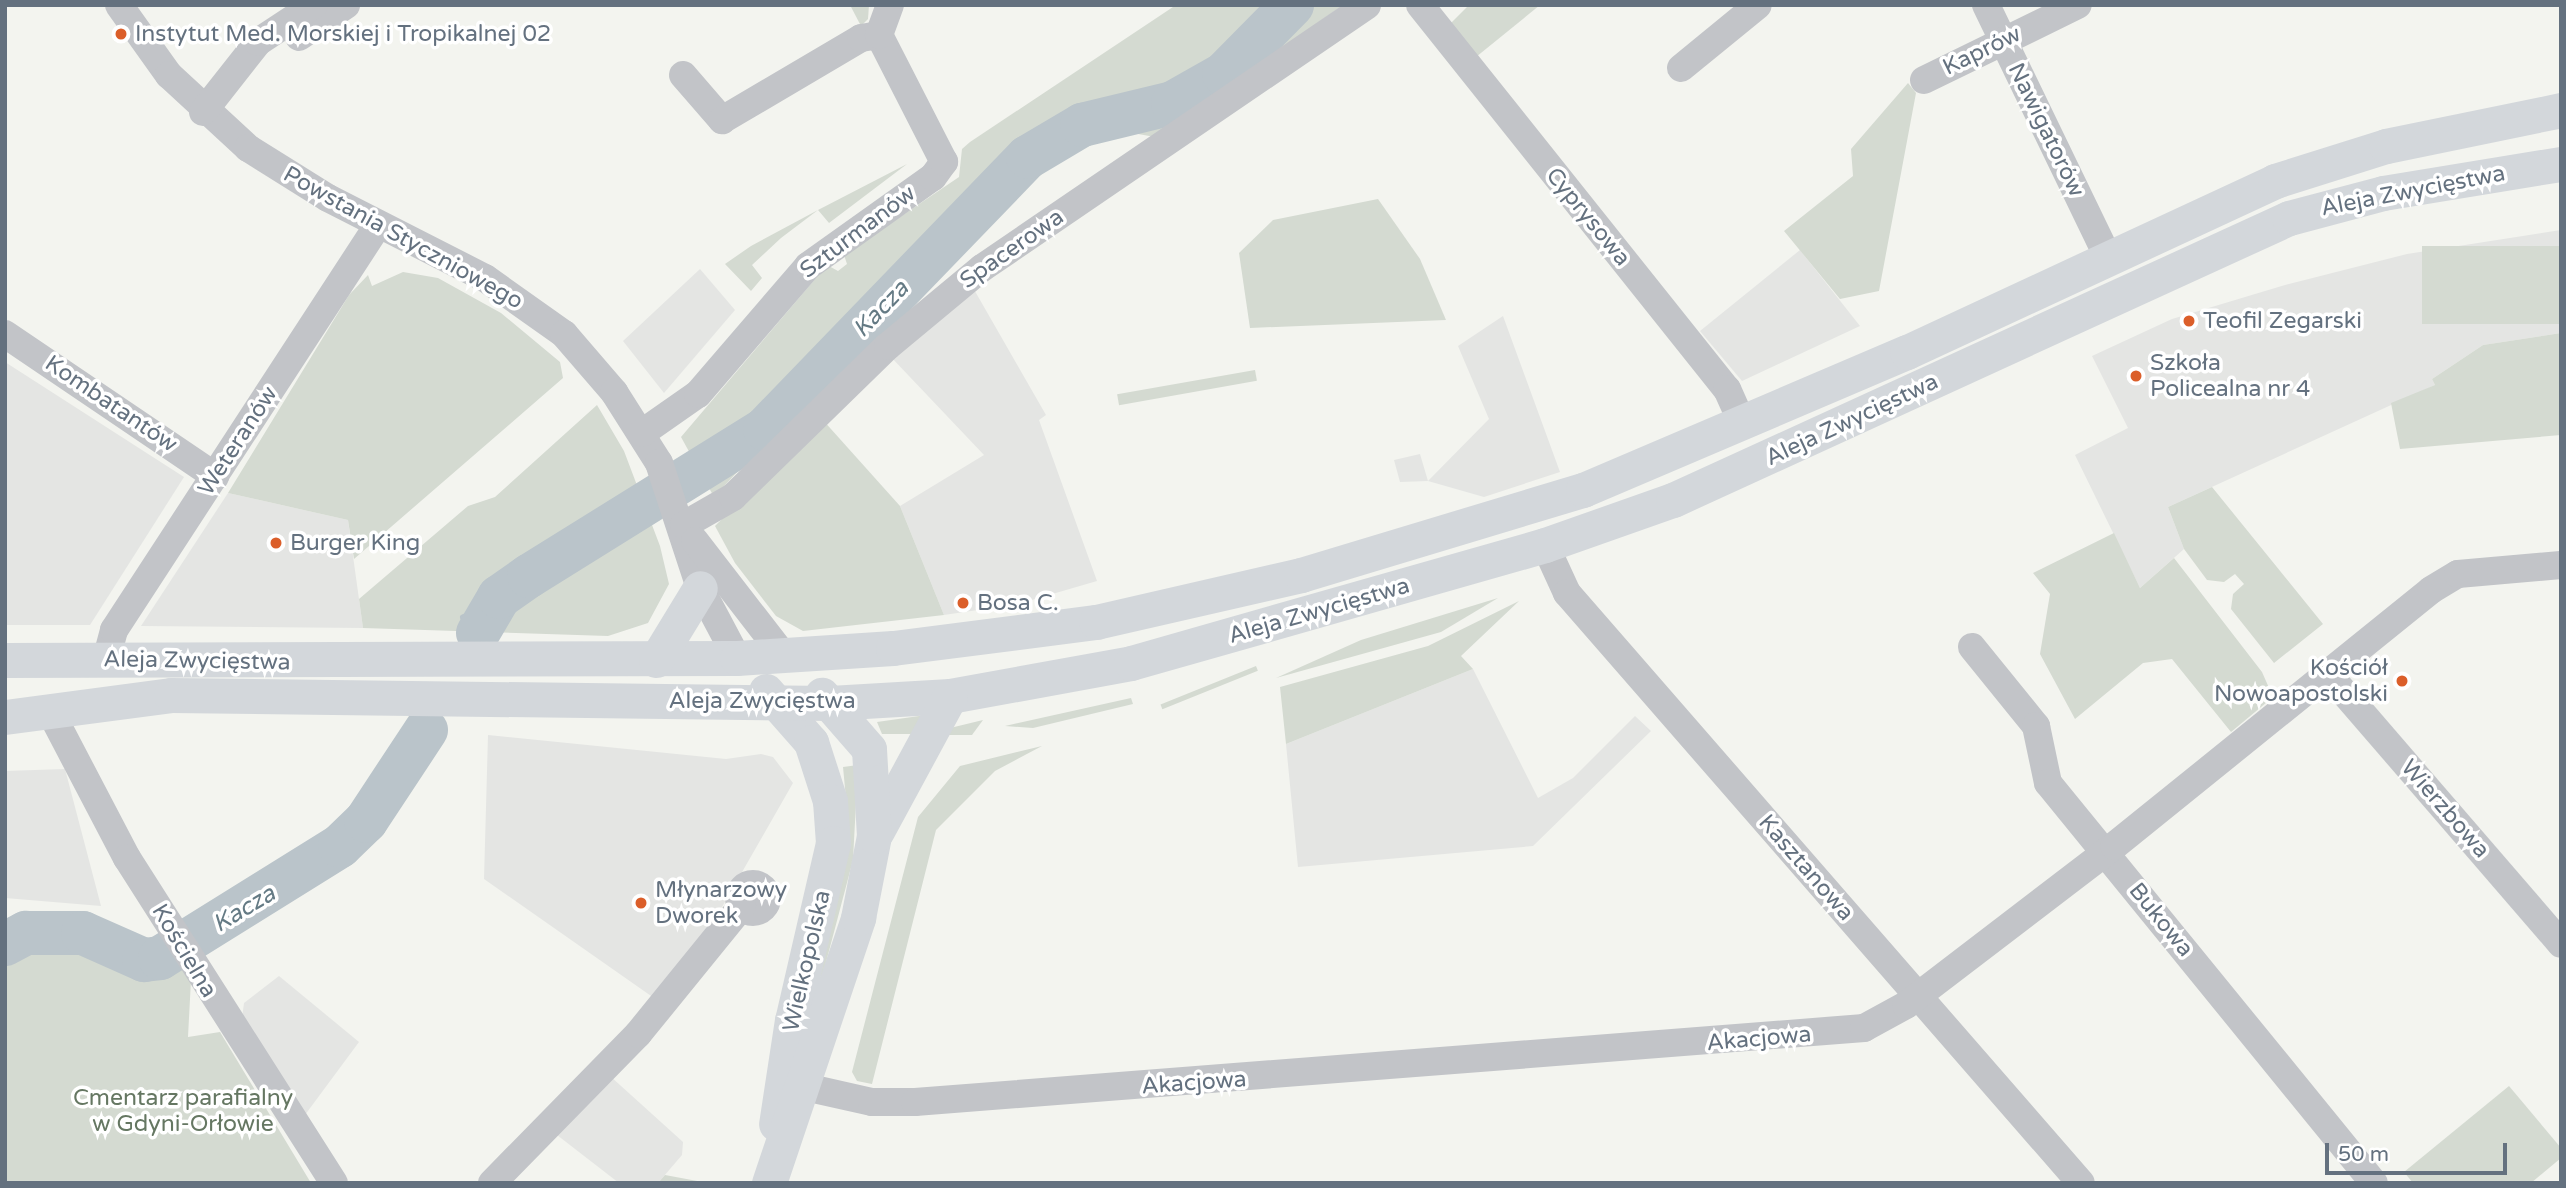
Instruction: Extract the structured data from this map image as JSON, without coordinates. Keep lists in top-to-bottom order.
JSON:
{
  "streets": {
    "main road": ["Aleja Zwycięstwa", "Powstania Styczniowego", "Wielkopolska"],
    "street": [
      "Kaprów",
      "Nawigatorów",
      "Cyprysowa",
      "Szturmanów",
      "Spacerowa",
      "Kombatantów",
      "Weteranów",
      "Wierzbowa",
      "Kasztanowa",
      "Bukowa",
      "Kościelna",
      "Akacjowa"
    ]
  },
  "crossings": [
    ["Kaprów", "Nawigatorów"],
    ["Nawigatorów", "Aleja Zwycięstwa"],
    ["Aleja Zwycięstwa", "Cyprysowa"],
    ["Aleja Zwycięstwa", "Powstania Styczniowego"],
    ["Aleja Zwycięstwa", "Weteranów"],
    ["Aleja Zwycięstwa", "Kasztanowa"],
    ["Aleja Zwycięstwa", "Kościelna"],
    ["Aleja Zwycięstwa", "Wielkopolska"],
    ["Szturmanów", "Powstania Styczniowego"],
    ["Powstania Styczniowego", "Spacerowa"],
    ["Powstania Styczniowego", "Weteranów"],
    ["Powstania Styczniowego", "Wielkopolska"],
    ["Kombatantów", "Weteranów"],
    ["Wierzbowa", "Akacjowa"],
    ["Kasztanowa", "Akacjowa"],
    ["Bukowa", "Akacjowa"],
    ["Wielkopolska", "Akacjowa"]
  ],
  "water": ["Kacza"],
  "parks": ["Cmentarz parafialny w Gdyni-Orłowie"],
  "places": [
    "Instytut Med. Morskiej i Tropikalnej 02",
    "Teofil Zegarski",
    "Szkoła Policealna nr 4",
    "Burger King",
    "Bosa C.",
    "Kościół Nowoapostolski",
    "Młynarzowy Dworek"
  ],
  "scale_bar": "50 m"
}
